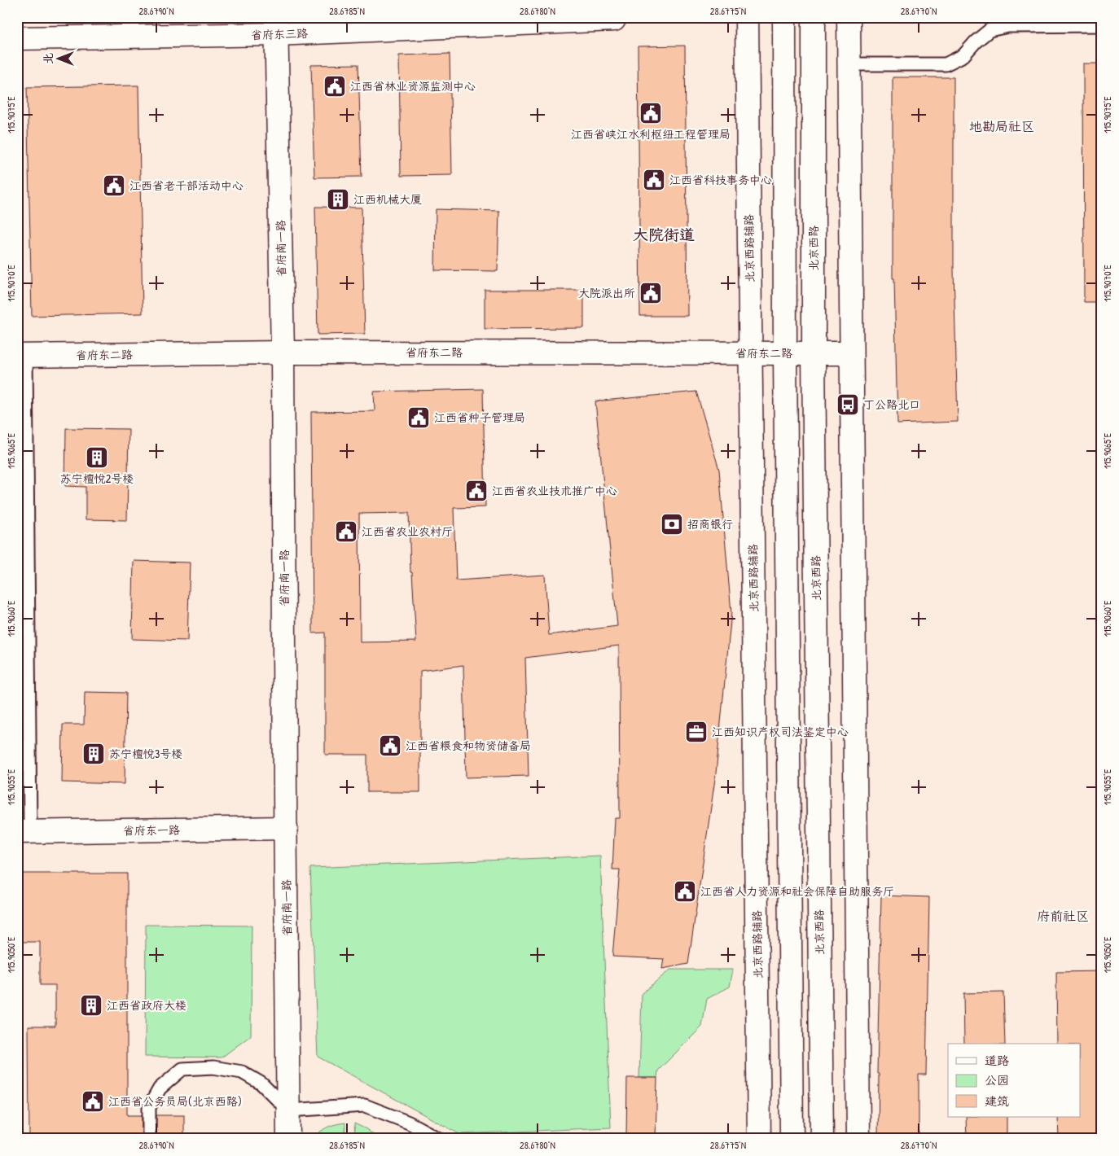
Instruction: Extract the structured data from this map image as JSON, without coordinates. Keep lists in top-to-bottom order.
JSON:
{
  "streets": {
    "main road": [
      "省府东三路",
      "省府南一路",
      "北京西路辅路",
      "北京西路",
      "省府东二路",
      "省府东一路"
    ]
  },
  "crossings": [
    ["省府东三路", "省府南一路"],
    ["省府南一路", "省府东二路"],
    ["省府南一路", "省府东一路"],
    ["北京西路辅路", "省府东二路"],
    ["北京西路", "省府东二路"]
  ],
  "districts": ["地勘局社区", "大院街道", "府前社区"],
  "places": {
    "public building": [
      "江西省林业资源监测中心",
      "江西省峡江水利枢纽工程管理局",
      "江西省科技事务中心",
      "江西省老干部活动中心",
      "大院派出所",
      "江西省种子管理局",
      "江西省农业技术推广中心",
      "江西省农业农村厅",
      "江西省粮食和物资储备局",
      "江西省人力资源和社会保障自助服务厅",
      "江西省公务员局(北京西路)"
    ],
    "building": [
      "江西机械大厦",
      "苏宁檀悦2号楼",
      "苏宁檀悦3号楼",
      "江西省政府大楼"
    ],
    "bus stop": ["丁公路北口"],
    "bank": ["招商银行"],
    "office": ["江西知识产权司法鉴定中心"]
  },
  "legend": ["道路", "公园", "建筑"],
  "north": "left",
  "coordinates": [
    "28.6790°N",
    "28.6785°N",
    "28.6780°N",
    "28.6775°N",
    "28.6770°N",
    "115.9075°E",
    "115.9070°E",
    "115.9065°E",
    "115.9060°E",
    "115.9055°E",
    "115.9050°E"
  ]
}
